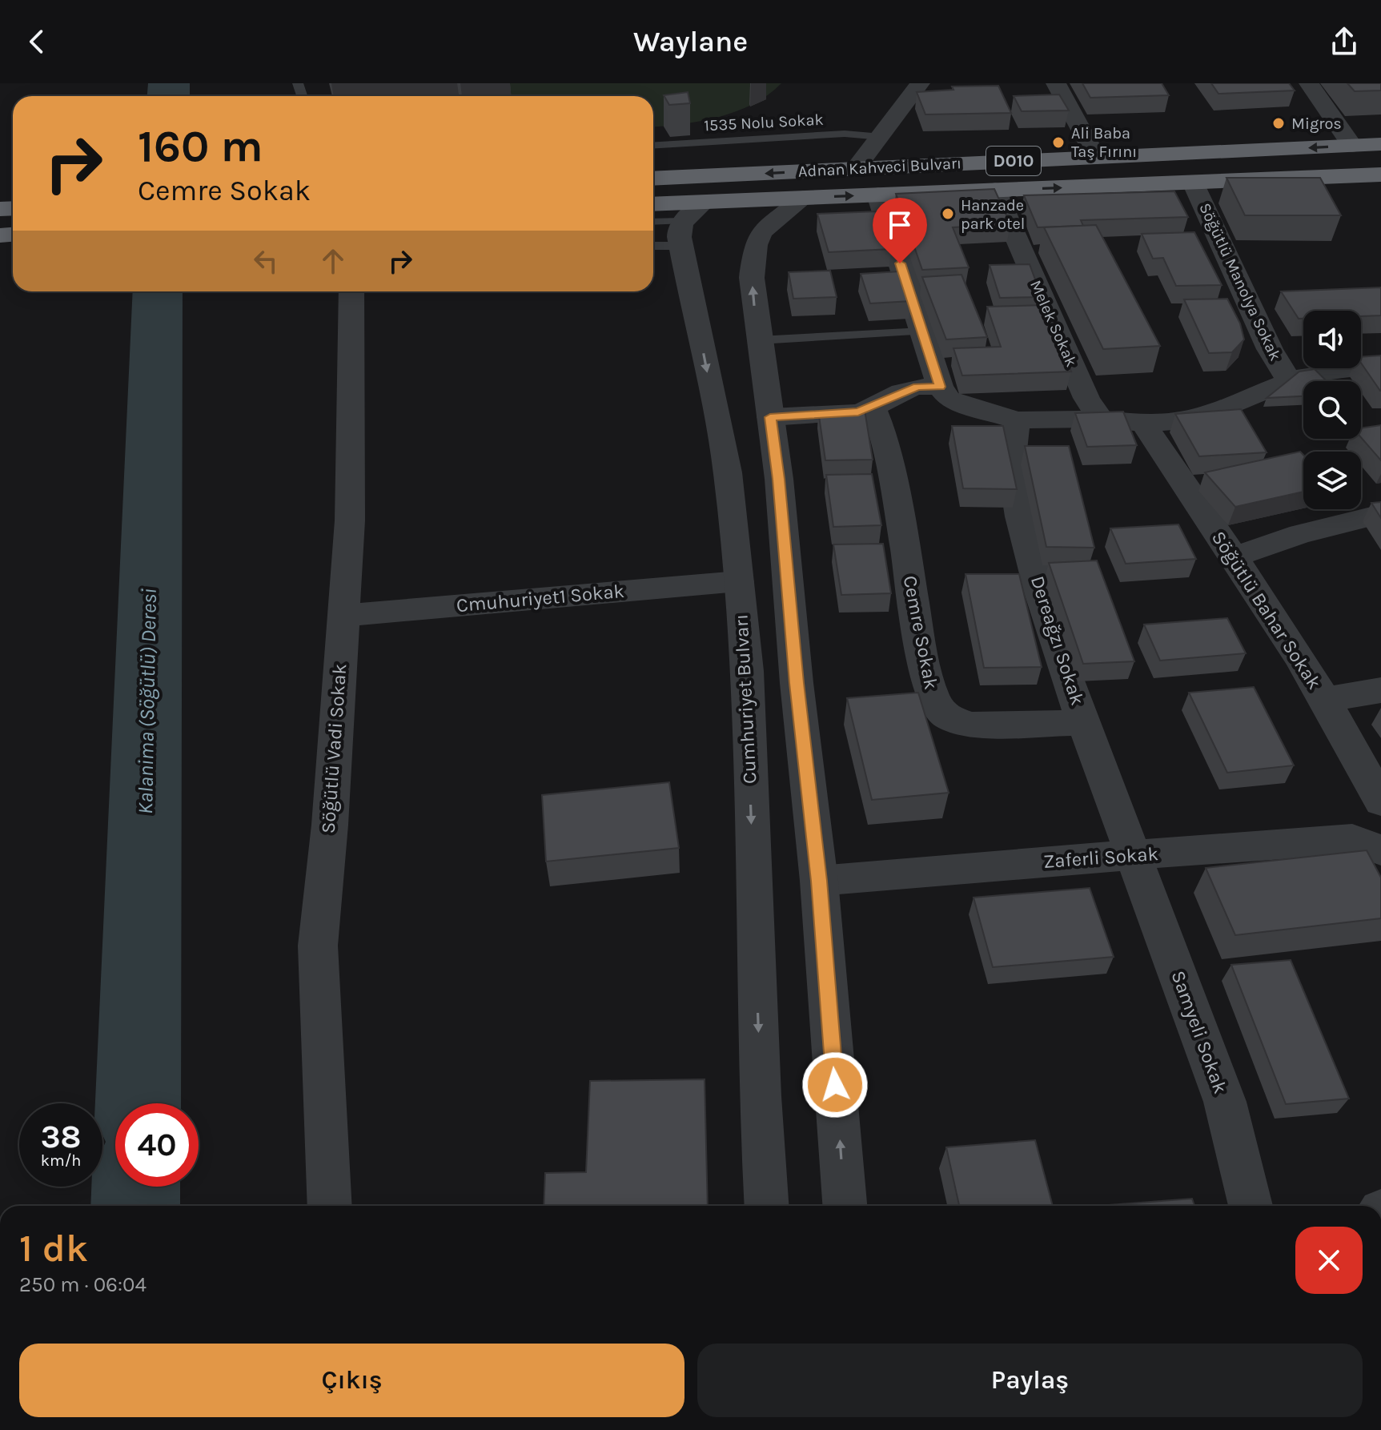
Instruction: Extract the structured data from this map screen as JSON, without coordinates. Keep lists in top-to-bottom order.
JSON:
{
  "streets": {
    "highway": ["D010", "Adnan Kahveci Bulvarı"],
    "street": [
      "Söğütlü Manolya Sokak",
      "Melek Sokak",
      "Cmuhuriyet1 Sokak",
      "Söğütlü Bahar Sokak",
      "Cemre Sokak",
      "Dereağzı Sokak",
      "Cumhuriyet Bulvarı",
      "Söğütlü Vadi Sokak",
      "Zaferli Sokak",
      "Samyeli Sokak"
    ],
    "lane": ["1535 Nolu Sokak"]
  },
  "crossings": [
    ["Adnan Kahveci Bulvarı", "Söğütlü Manolya Sokak"],
    ["Adnan Kahveci Bulvarı", "Melek Sokak"],
    ["Adnan Kahveci Bulvarı", "Cumhuriyet Bulvarı"],
    ["Cmuhuriyet1 Sokak", "Cumhuriyet Bulvarı"],
    ["Cmuhuriyet1 Sokak", "Söğütlü Vadi Sokak"],
    ["Cemre Sokak", "Dereağzı Sokak"],
    ["Dereağzı Sokak", "Zaferli Sokak"],
    ["Dereağzı Sokak", "Samyeli Sokak"],
    ["Zaferli Sokak", "Samyeli Sokak"]
  ],
  "water": ["Kalanima (Söğütlü) Deresi"],
  "places": ["Migros", "Ali Baba Taş Fırını", "Hanzade park otel"],
  "page": {
    "header": "Waylane",
    "turn": ["160 m", "Cemre Sokak"],
    "speed": "38 km/h",
    "limit": "40",
    "heading": ["1 dk", "250 m · 06:04"],
    "buttons": ["Çıkış", "Paylaş"]
  }
}
